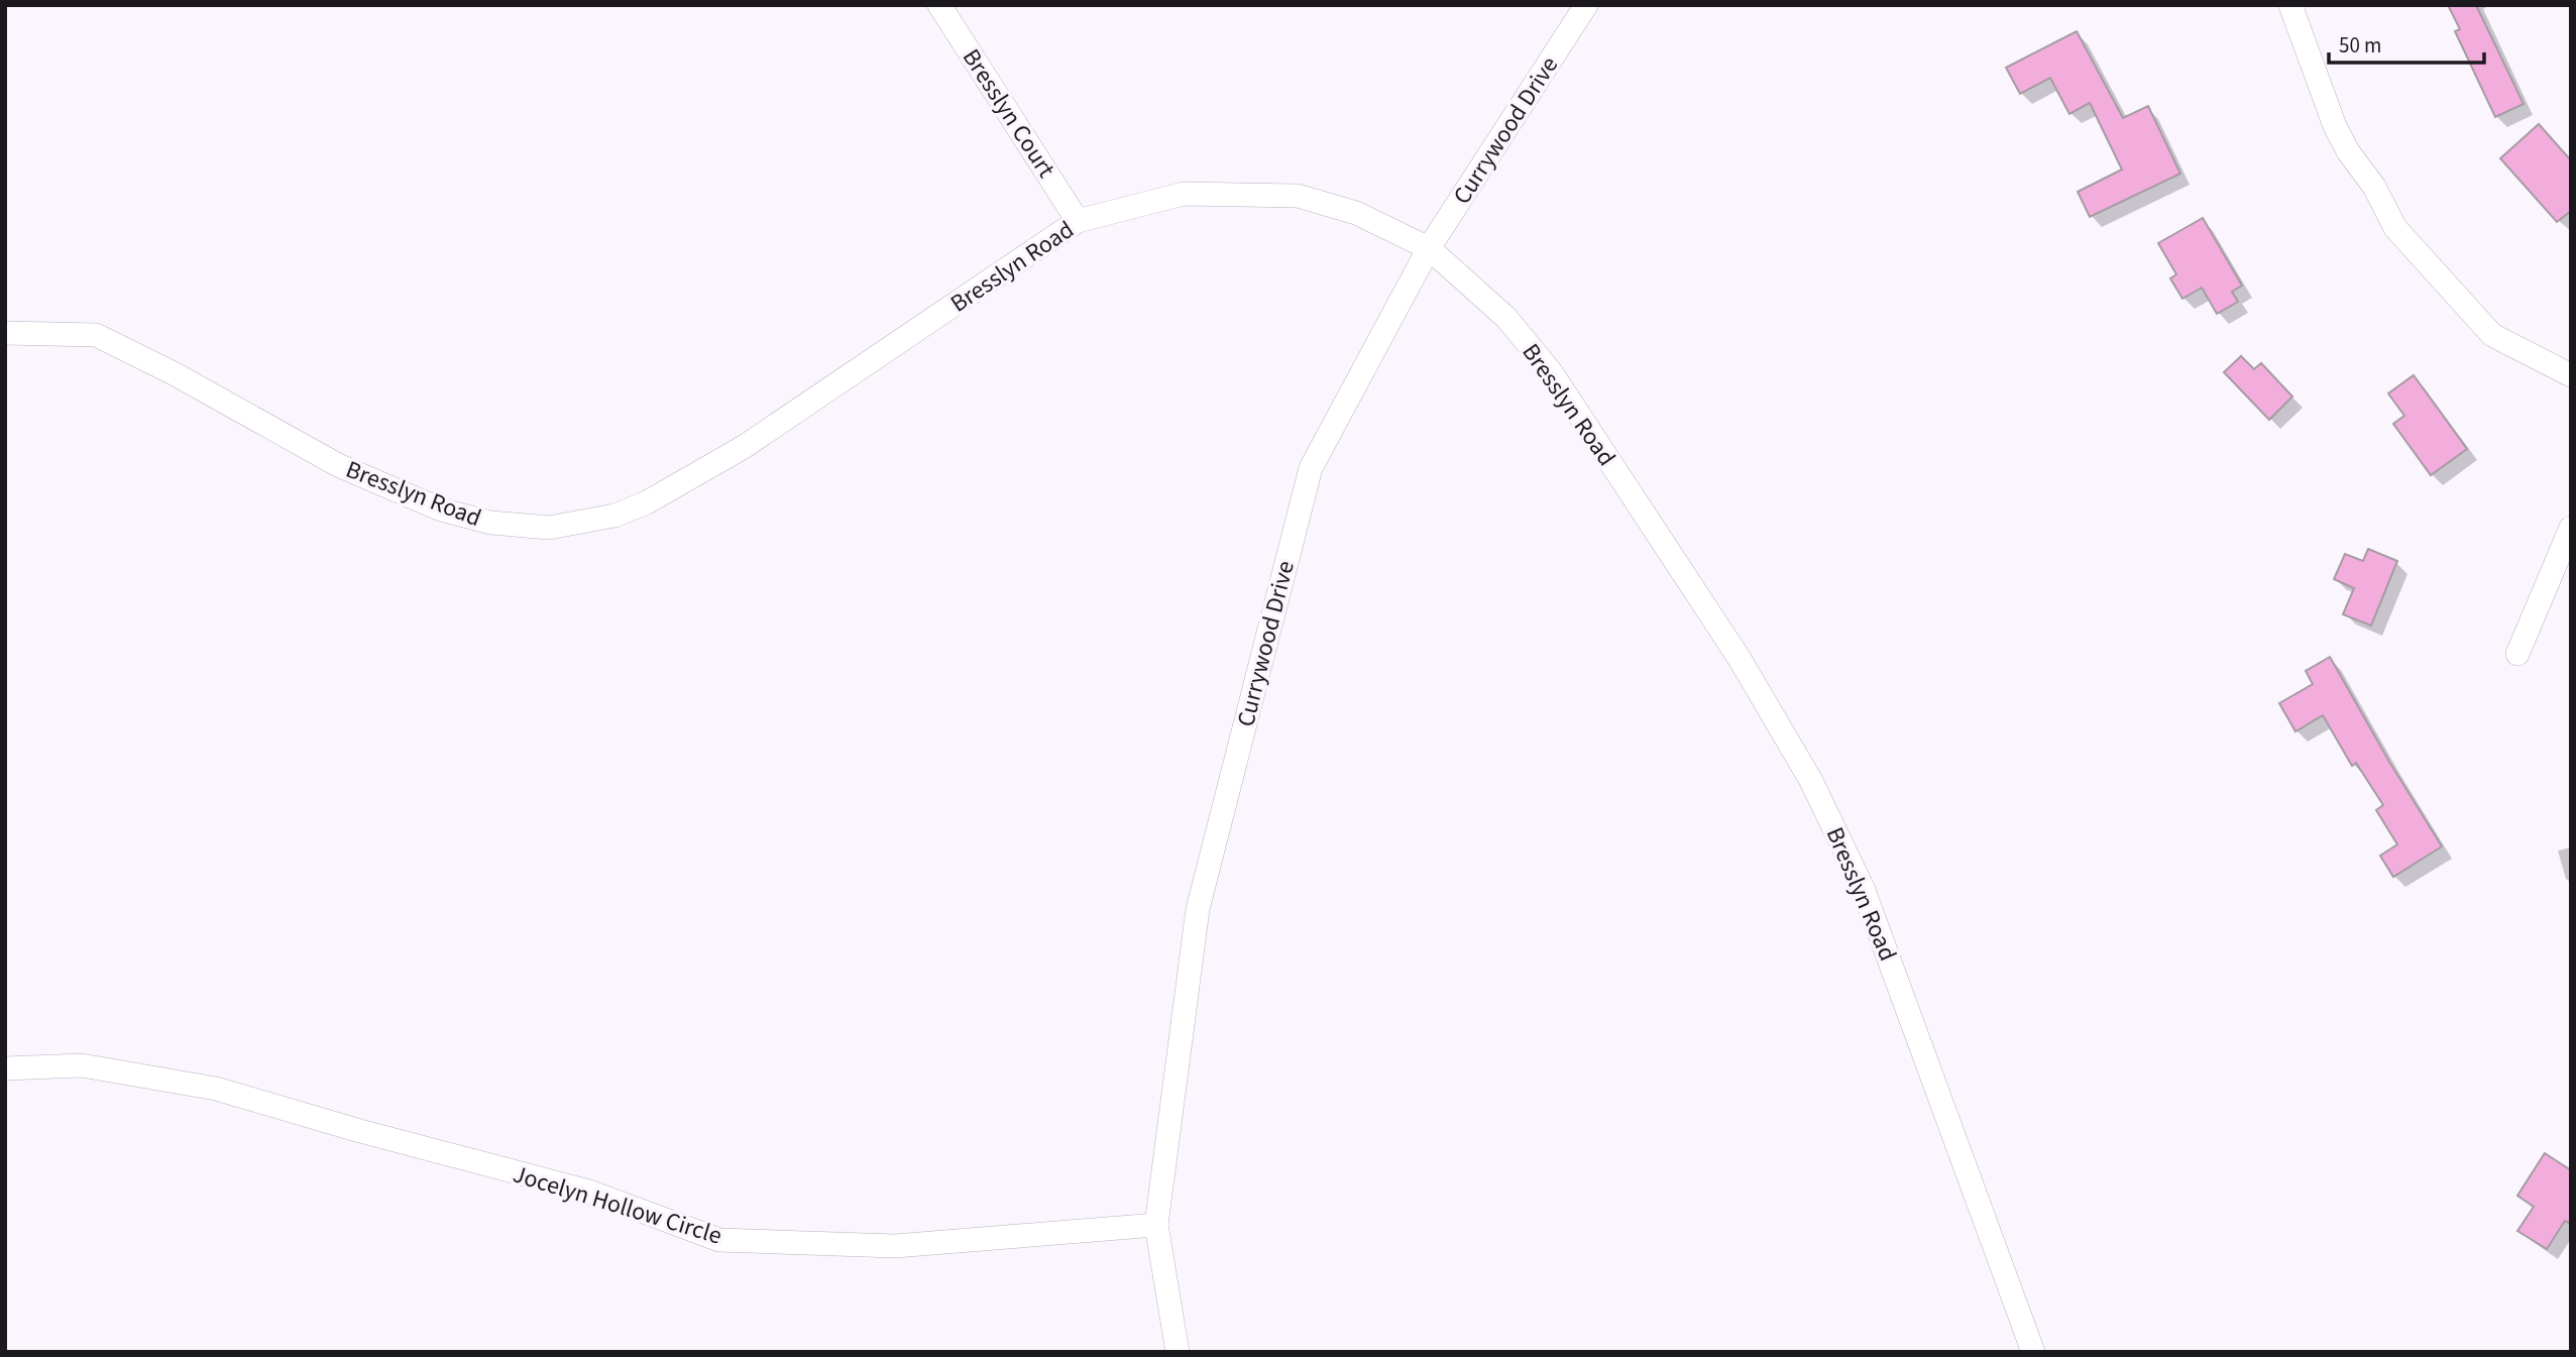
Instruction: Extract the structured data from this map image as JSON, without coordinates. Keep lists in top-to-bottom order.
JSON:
{
  "streets": {
    "street": [
      "Bresslyn Court",
      "Currywood Drive",
      "Bresslyn Road",
      "Jocelyn Hollow Circle"
    ]
  },
  "crossings": [
    ["Bresslyn Court", "Bresslyn Road"],
    ["Currywood Drive", "Bresslyn Road"],
    ["Currywood Drive", "Jocelyn Hollow Circle"]
  ],
  "scale_bar": "50 m"
}
